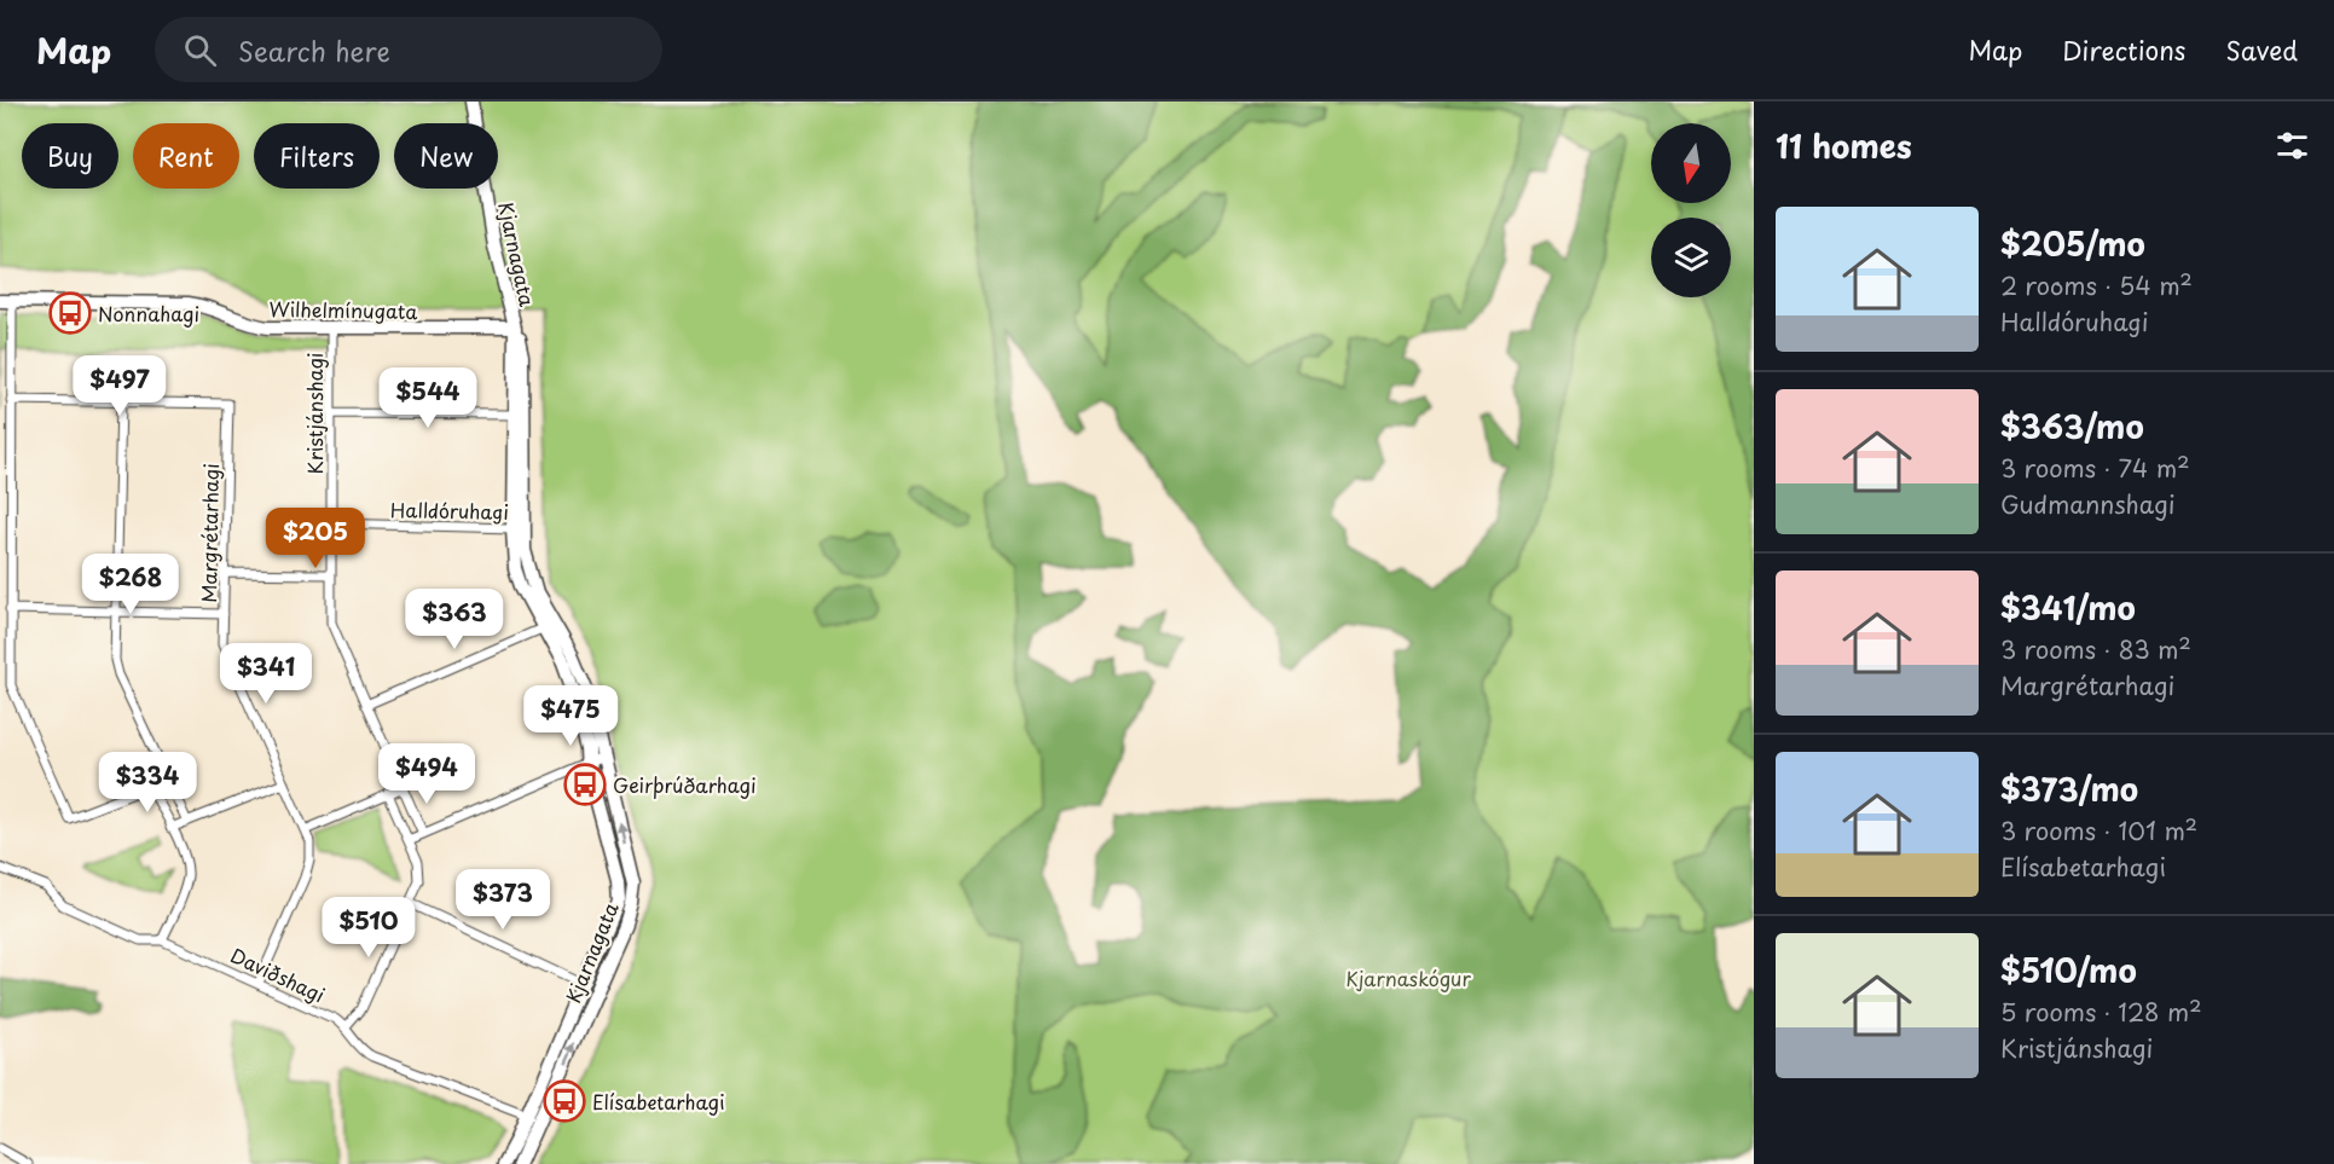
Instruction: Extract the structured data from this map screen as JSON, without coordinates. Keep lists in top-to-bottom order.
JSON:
{
  "streets": {
    "street": [
      "Kjarnagata",
      "Wilhelmínugata",
      "Kristjánshagi",
      "Halldóruhagi",
      "Margrétarhagi",
      "Daviðshagi"
    ]
  },
  "crossings": [
    ["Kjarnagata", "Wilhelmínugata"],
    ["Kjarnagata", "Halldóruhagi"],
    ["Kjarnagata", "Daviðshagi"],
    ["Wilhelmínugata", "Kristjánshagi"],
    ["Kristjánshagi", "Halldóruhagi"],
    ["Margrétarhagi", "Daviðshagi"]
  ],
  "parks": ["Kjarnaskógur"],
  "places": {
    "bus stop": ["Nonnahagi", "Geirþrúðarhagi", "Elísabetarhagi"]
  },
  "north": "bottom",
  "page": {
    "header": "Map",
    "search": "Search here",
    "nav": ["Map", "Directions", "Saved"],
    "heading": "11 homes",
    "chip": [
      "Buy",
      "Rent",
      "Filters",
      "New"
    ],
    "list": [
      {
        "name": "$205/mo",
        "note": "2 rooms · 54 m² · Halldóruhagi"
      },
      {
        "name": "$363/mo",
        "note": "3 rooms · 74 m² · Gudmannshagi"
      },
      {
        "name": "$341/mo",
        "note": "3 rooms · 83 m² · Margrétarhagi"
      },
      {
        "name": "$373/mo",
        "note": "3 rooms · 101 m² · Elísabetarhagi"
      },
      {
        "name": "$510/mo",
        "note": "5 rooms · 128 m² · Kristjánshagi"
      }
    ],
    "price": [
      "$497",
      "$544",
      "$205",
      "$268",
      "$363",
      "$341",
      "$475",
      "$494",
      "$334",
      "$373",
      "$510"
    ]
  }
}
